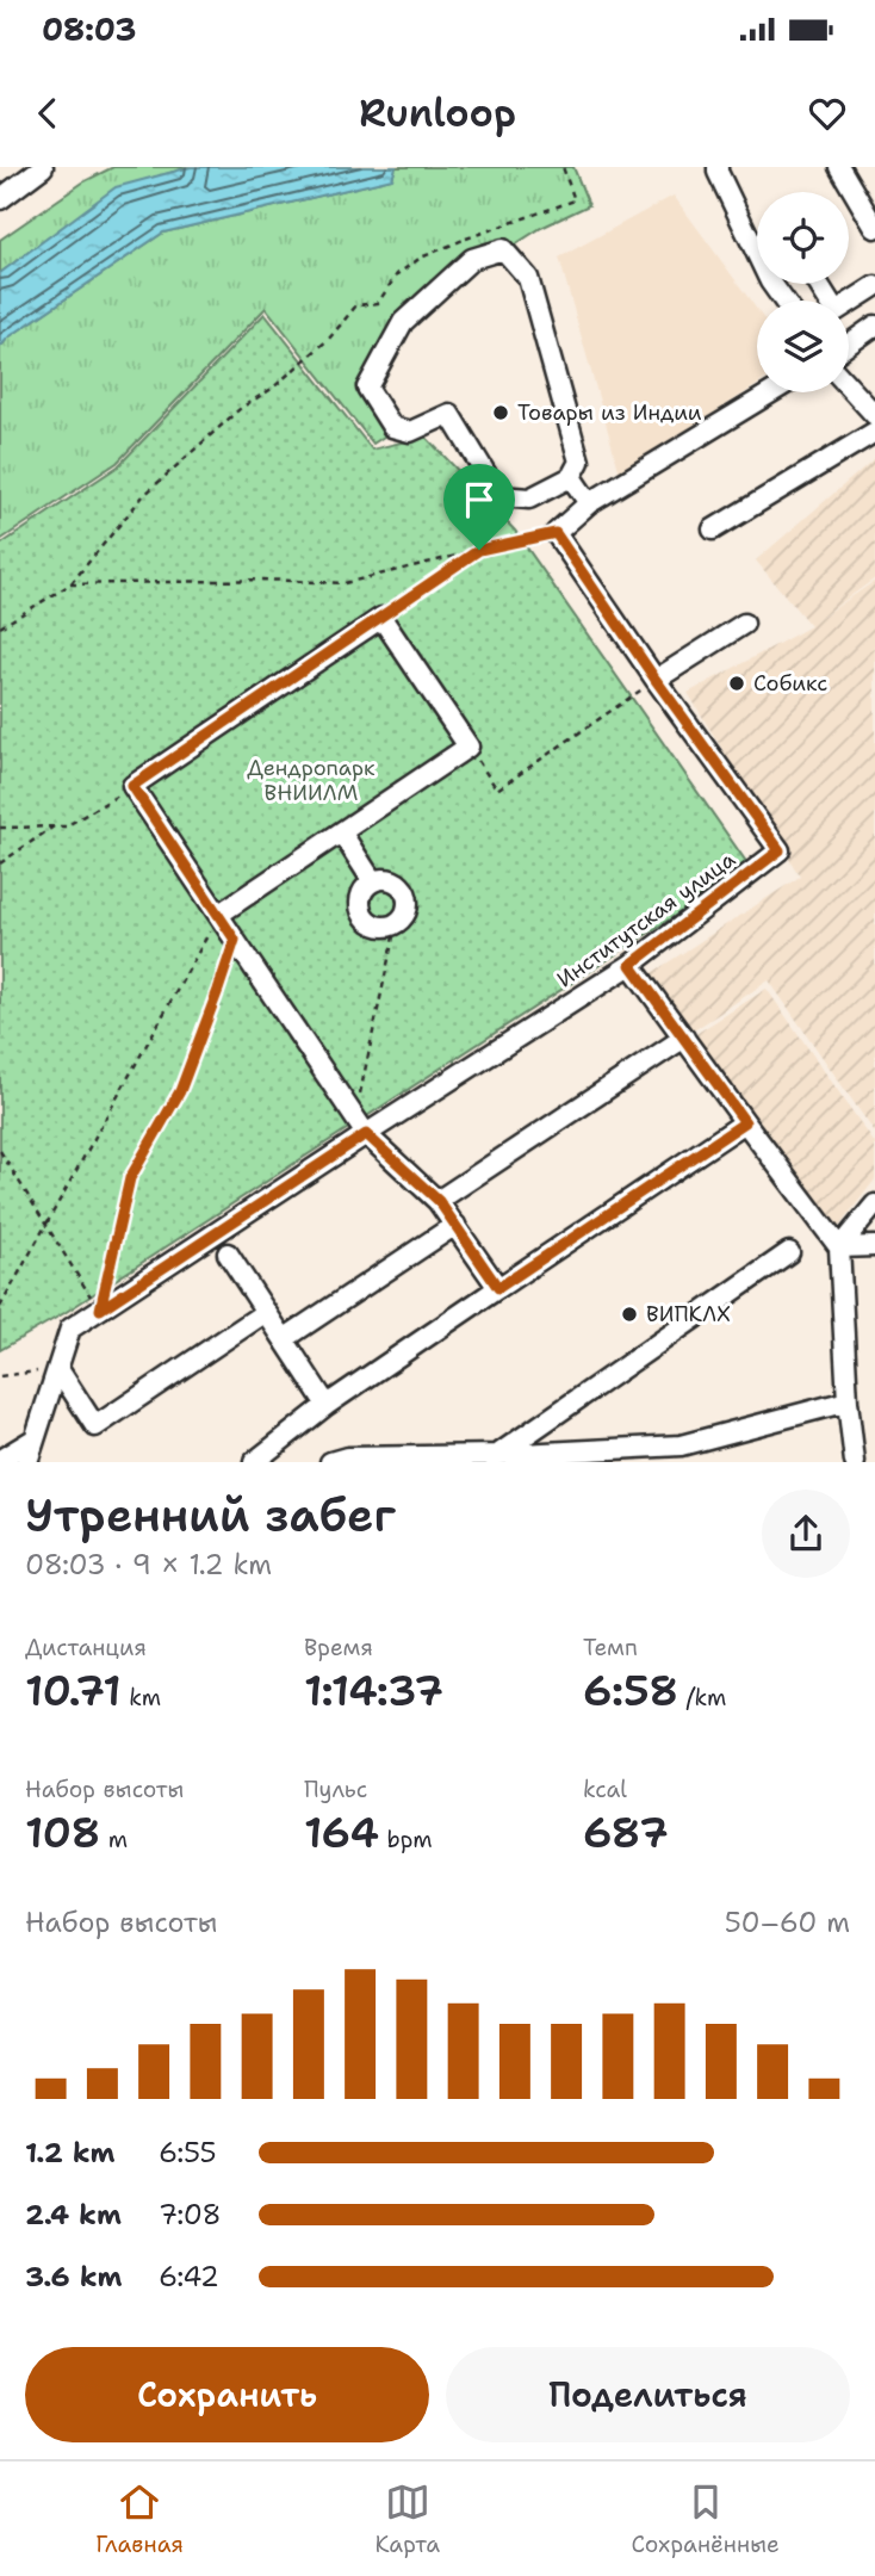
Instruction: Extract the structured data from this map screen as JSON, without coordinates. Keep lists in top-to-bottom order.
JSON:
{
  "streets": {
    "street": ["Институтская улица"]
  },
  "parks": ["Дендропарк ВНИИЛМ"],
  "places": ["Товары из Индии", "Собикс", "ВИПКЛХ"],
  "page": {
    "status": "08:03",
    "header": "Runloop",
    "heading": ["Утренний забег", "08:03 · 9 × 1.2 km"],
    "stats": [
      ["Дистанция", "10.71 km"],
      ["Время", "1:14:37"],
      ["Темп", "6:58 /km"],
      ["Набор высоты", "108 m"],
      ["Пульс", "164 bpm"],
      ["kcal", "687"]
    ],
    "chart": ["Набор высоты", "50–60 m"],
    "list": [
      {
        "name": "1.2 km",
        "note": "6:55"
      },
      {
        "name": "2.4 km",
        "note": "7:08"
      },
      {
        "name": "3.6 km",
        "note": "6:42"
      }
    ],
    "buttons": ["Сохранить", "Поделиться"],
    "tabs": ["Главная", "Карта", "Сохранённые"]
  }
}
